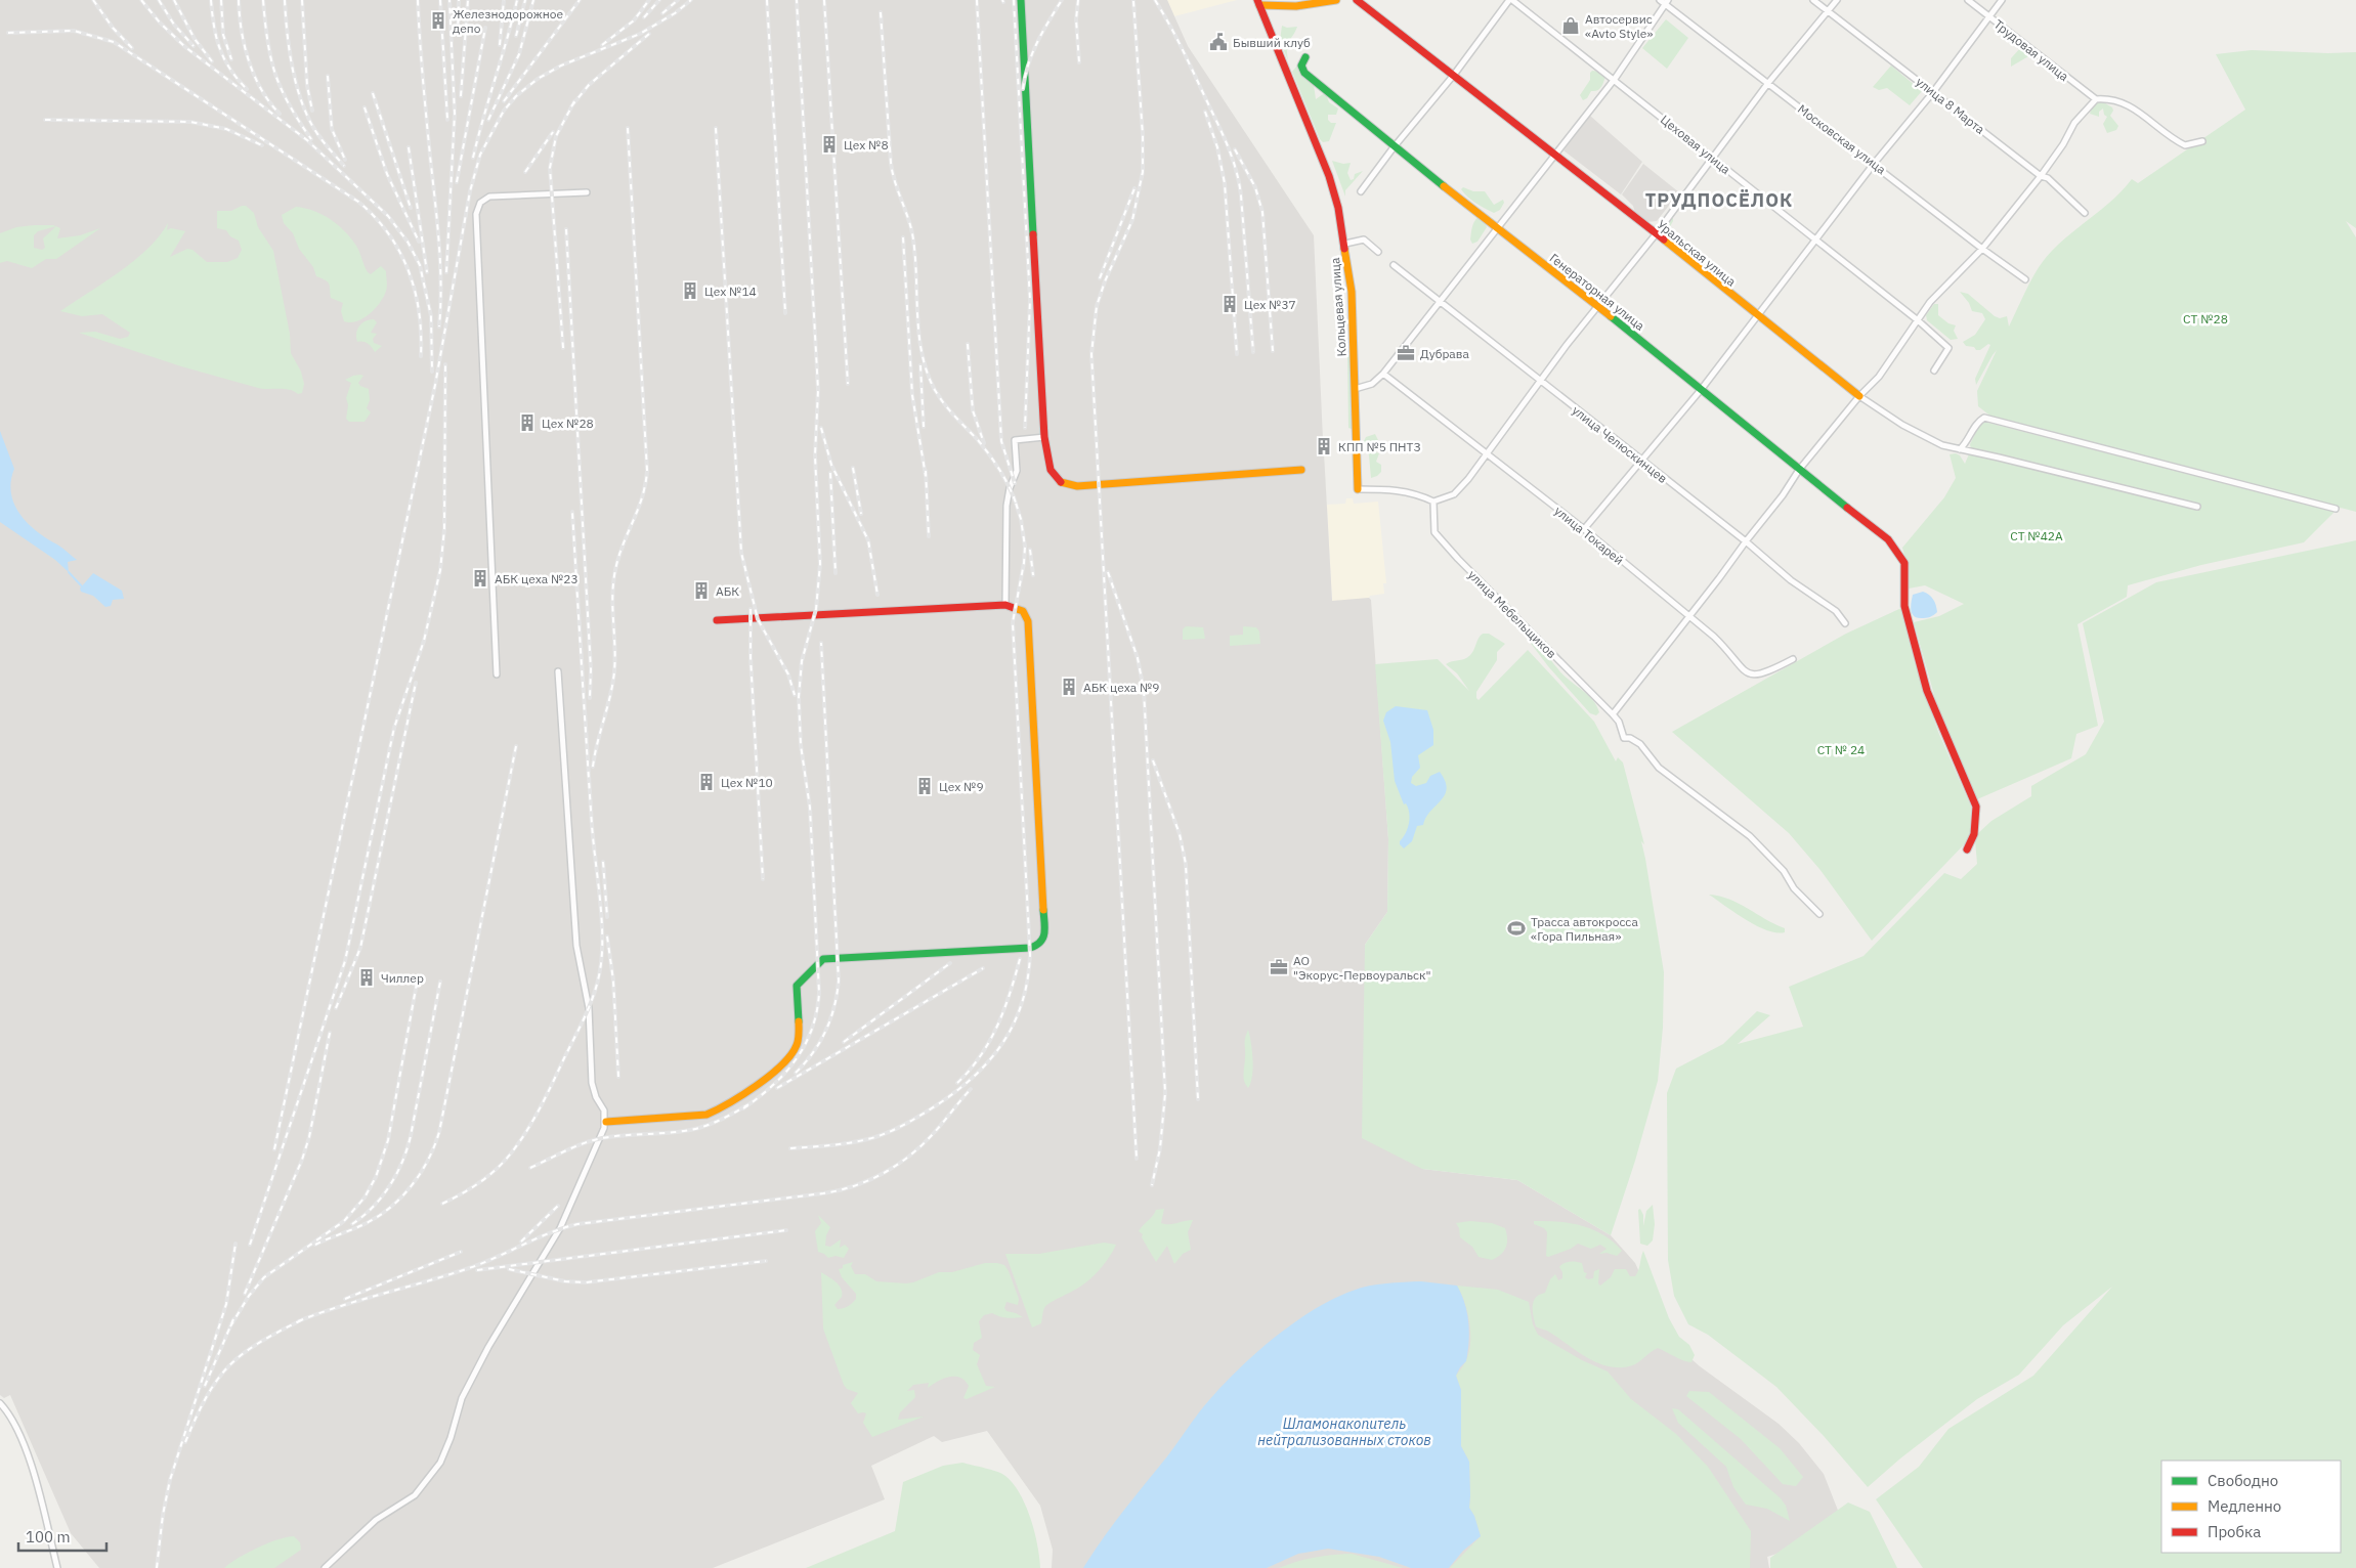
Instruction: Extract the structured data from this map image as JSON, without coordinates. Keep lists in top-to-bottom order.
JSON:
{
  "streets": {
    "street": [
      "Трудовая улица",
      "улица 8 Марта",
      "Московская улица",
      "Цеховая улица",
      "Уральская улица",
      "Генераторная улица",
      "Кольцевая улица",
      "улица Челюскинцев",
      "улица Токарей",
      "улица Мебельщиков"
    ]
  },
  "crossings": [
    ["Кольцевая улица", "улица Мебельщиков"]
  ],
  "districts": ["ТРУДПОСЁЛОК"],
  "water": ["Шламонакопитель нейтрализованных стоков"],
  "parks": ["СТ №28", "СТ №42А", "СТ № 24"],
  "places": {
    "building": [
      "Железнодорожное депо",
      "Цех №8",
      "Цех №14",
      "Цех №37",
      "Цех №28",
      "КПП №5 ПНТЗ",
      "АБК цеха №23",
      "АБК",
      "АБК цеха №9",
      "Цех №10",
      "Цех №9",
      "Чиллер"
    ],
    "shop": ["Автосервис «Avto Style»"],
    "public building": ["Бывший клуб"],
    "office": ["Дубрава", "АО \"Экорус-Первоуральск\""],
    "sports": ["Трасса автокросса «Гора Пильная»"]
  },
  "legend": ["Свободно", "Медленно", "Пробка"],
  "scale_bar": "100 m"
}
